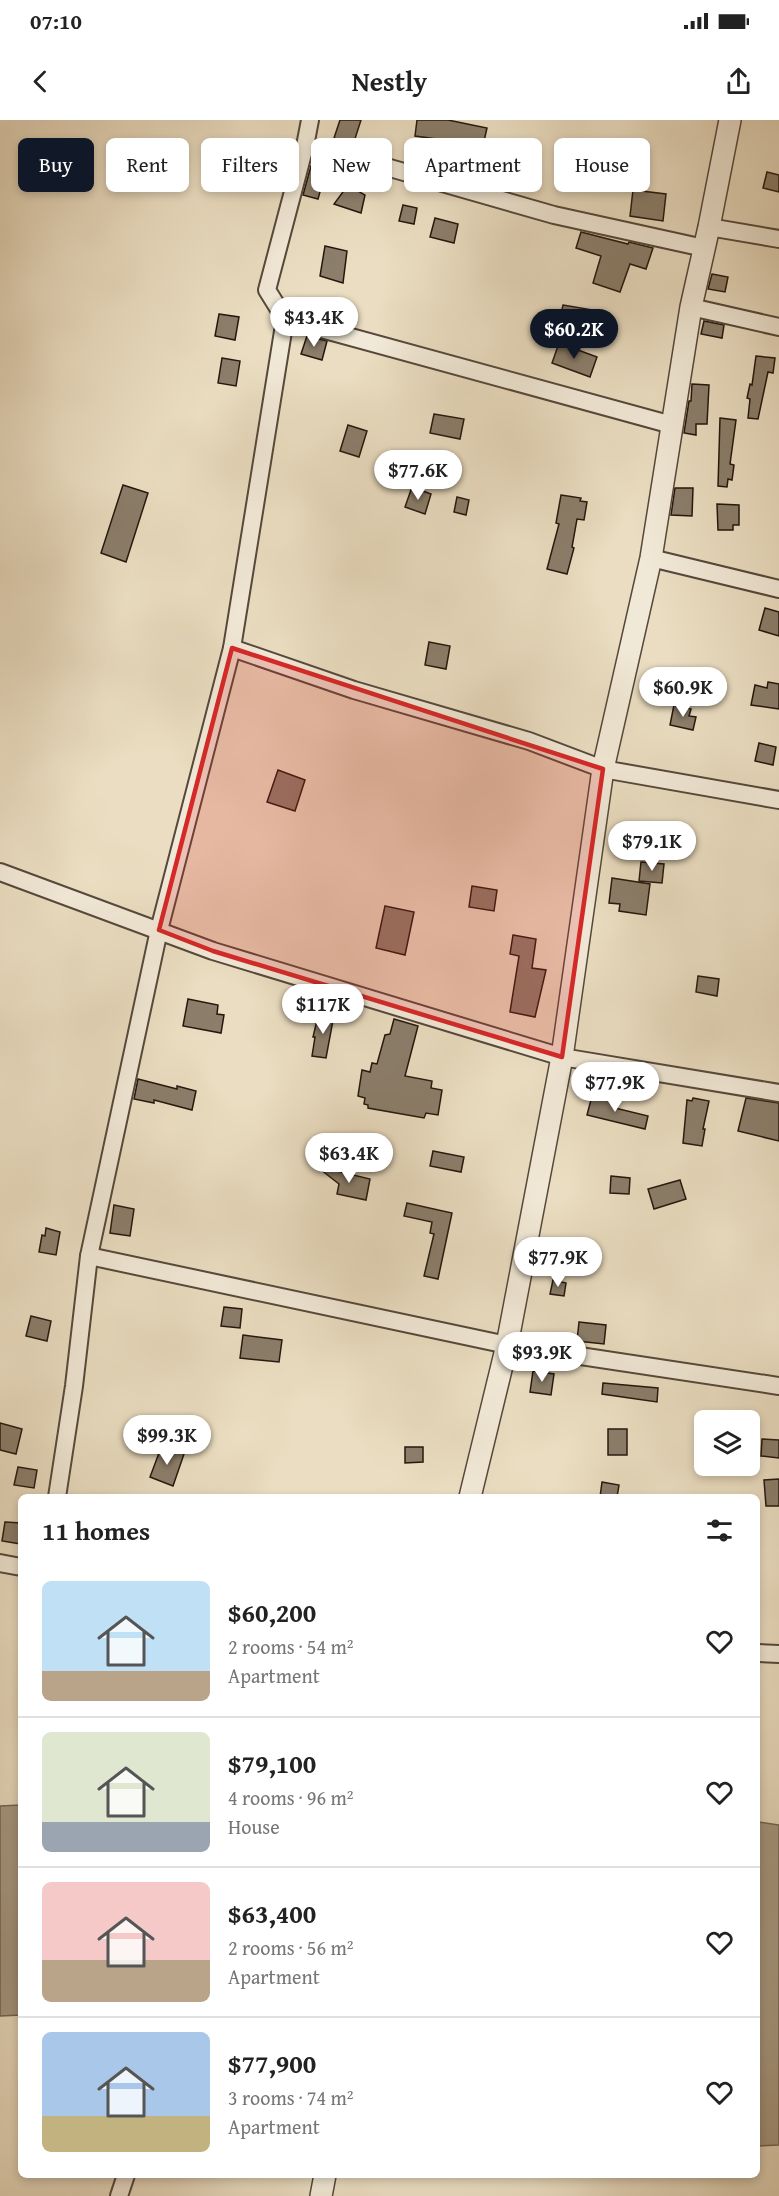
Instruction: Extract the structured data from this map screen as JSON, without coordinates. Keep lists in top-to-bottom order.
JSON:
{
  "page": {
    "status": "07:10",
    "header": "Nestly",
    "chip": [
      "Buy",
      "Rent",
      "Filters",
      "New",
      "Apartment",
      "House"
    ],
    "price": [
      "$43.4K",
      "$60.2K",
      "$77.6K",
      "$60.9K",
      "$79.1K",
      "$117K",
      "$77.9K",
      "$63.4K",
      "$77.9K",
      "$93.9K",
      "$99.3K"
    ],
    "heading": "11 homes",
    "list": [
      {
        "name": "$60,200",
        "note": "2 rooms · 54 m² · Apartment"
      },
      {
        "name": "$79,100",
        "note": "4 rooms · 96 m² · House"
      },
      {
        "name": "$63,400",
        "note": "2 rooms · 56 m² · Apartment"
      },
      {
        "name": "$77,900",
        "note": "3 rooms · 74 m² · Apartment"
      }
    ]
  }
}
